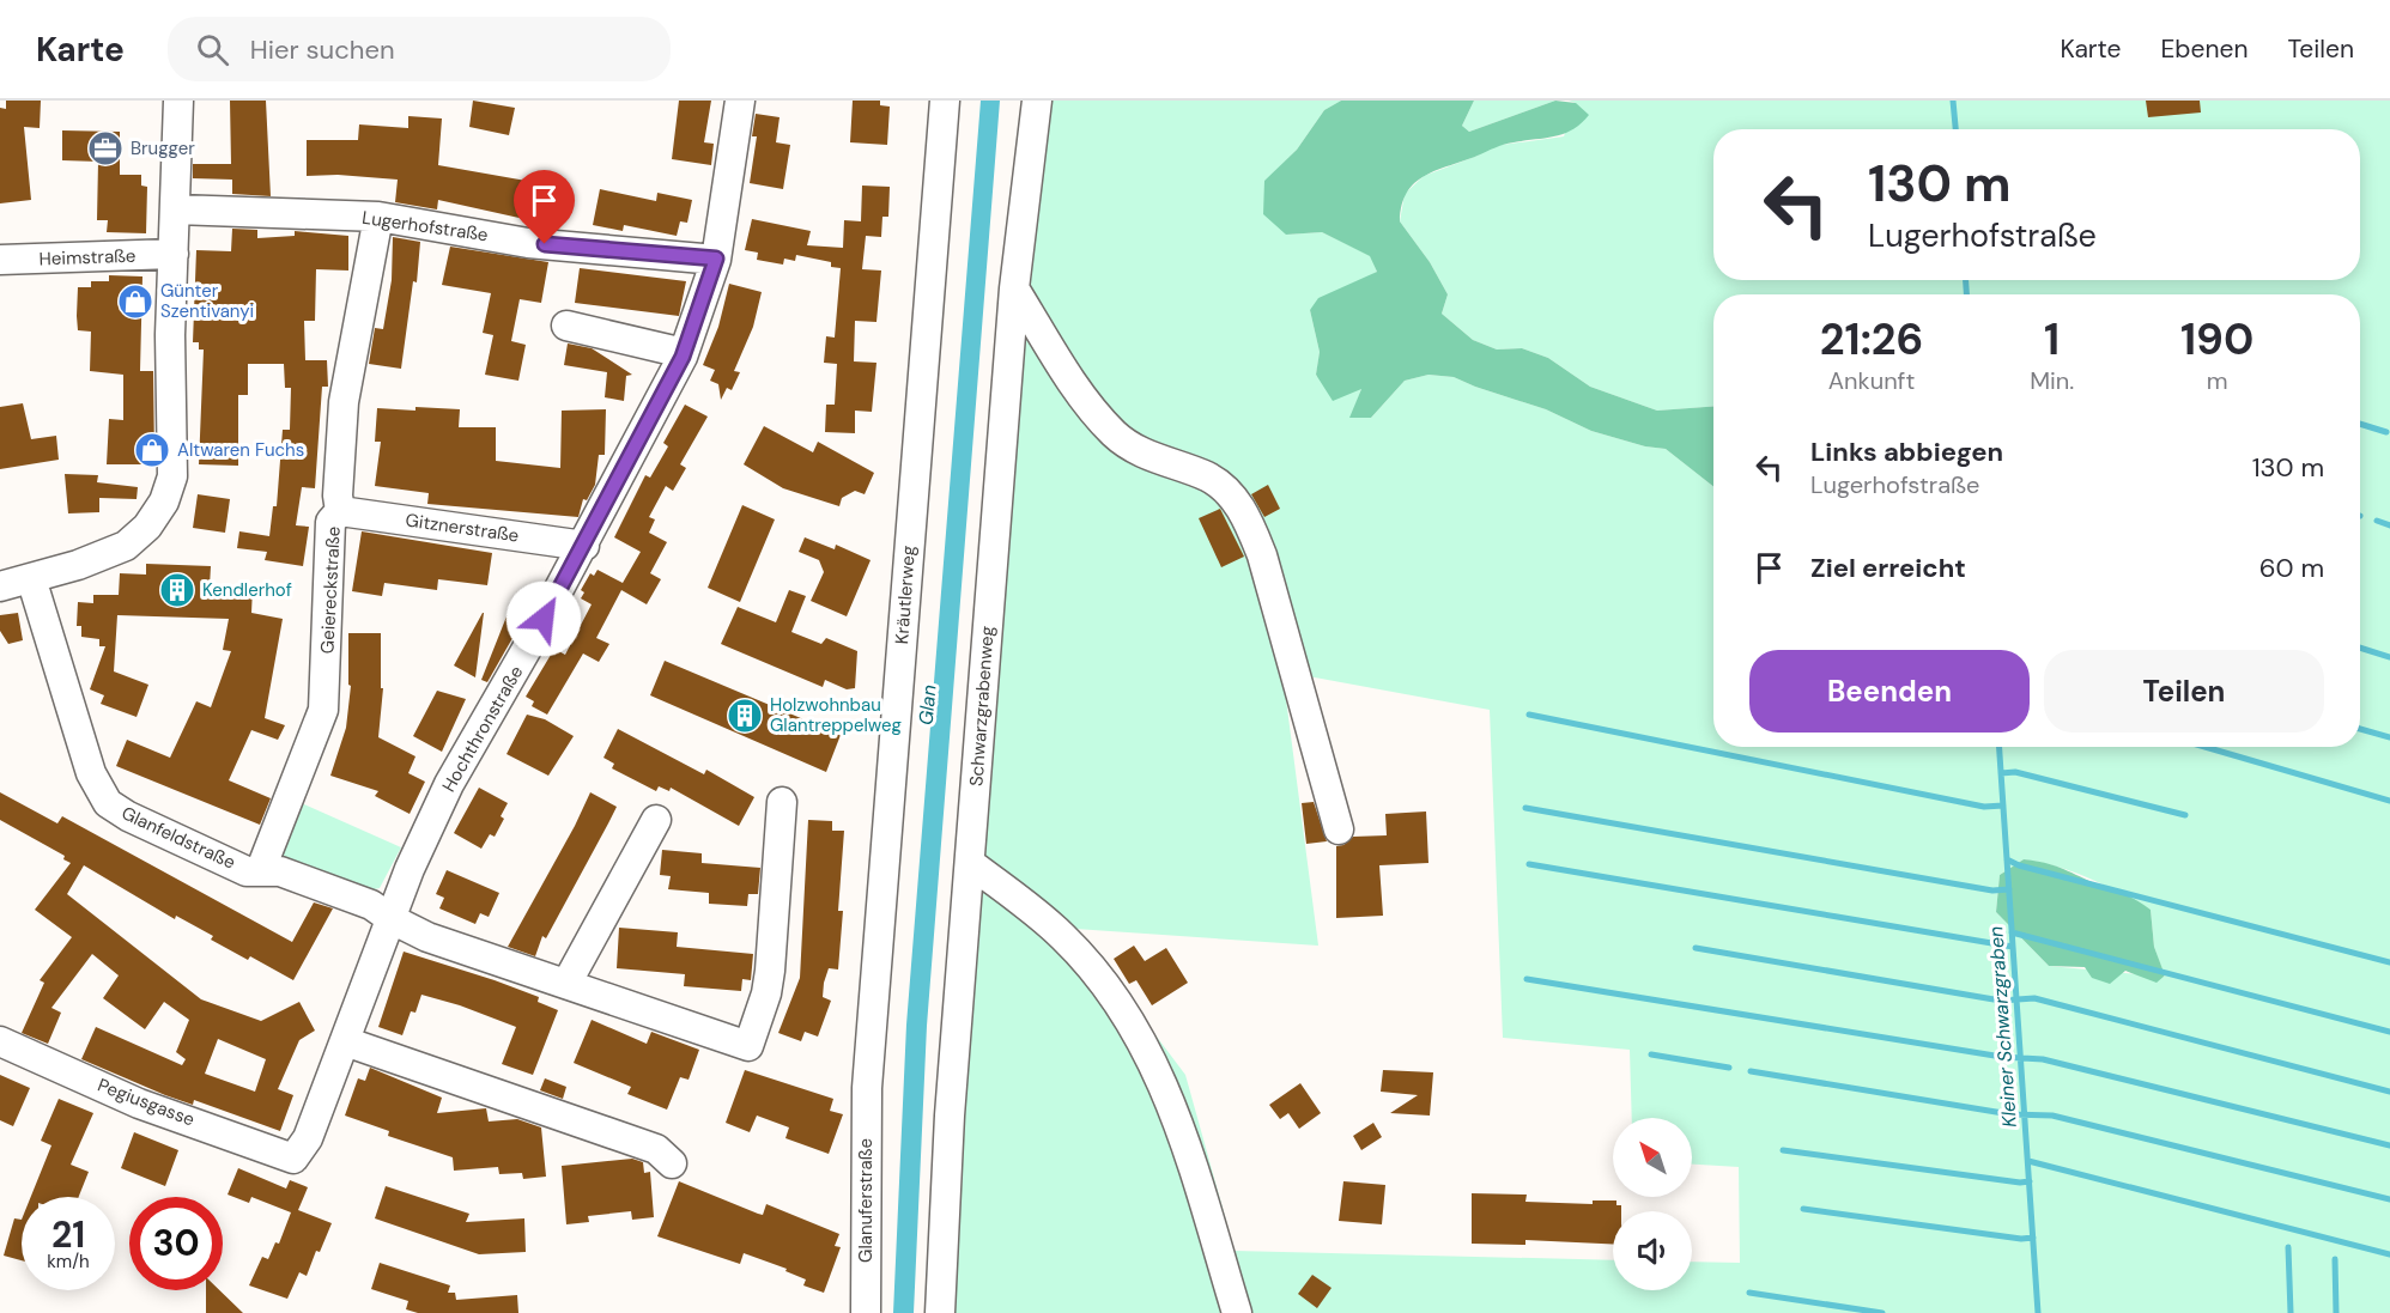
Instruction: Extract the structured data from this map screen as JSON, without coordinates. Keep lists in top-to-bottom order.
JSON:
{
  "streets": {
    "street": [
      "Lugerhofstraße",
      "Heimstraße",
      "Gitznerstraße",
      "Geiereckstraße",
      "Kräutlerweg",
      "Schwarzgrabenweg",
      "Hochthronstraße",
      "Glanfeldstraße",
      "Pegiusgasse",
      "Glanuferstraße"
    ]
  },
  "crossings": [
    ["Lugerhofstraße", "Geiereckstraße"],
    ["Lugerhofstraße", "Hochthronstraße"],
    ["Gitznerstraße", "Geiereckstraße"],
    ["Gitznerstraße", "Hochthronstraße"],
    ["Geiereckstraße", "Glanfeldstraße"],
    ["Kräutlerweg", "Glanuferstraße"],
    ["Hochthronstraße", "Glanfeldstraße"]
  ],
  "water": ["Glan", "Kleiner Schwarzgraben"],
  "places": {
    "office": ["Brugger"],
    "shop": ["Günter Szentivanyi", "Altwaren Fuchs"],
    "building": ["Kendlerhof", "Holzwohnbau Glantreppelweg"]
  },
  "north": "top left",
  "page": {
    "header": "Karte",
    "search": "Hier suchen",
    "nav": ["Karte", "Ebenen", "Teilen"],
    "turn": ["130 m", "Lugerhofstraße"],
    "eta": [
      "21:26",
      "Ankunft",
      "1",
      "Min.",
      "190",
      "m"
    ],
    "list": [
      {
        "name": "Links abbiegen",
        "note": "Lugerhofstraße",
        "value": "130 m"
      },
      {
        "name": "Ziel erreicht",
        "value": "60 m"
      }
    ],
    "buttons": ["Beenden", "Teilen"],
    "speed": "21 km/h",
    "limit": "30"
  }
}
